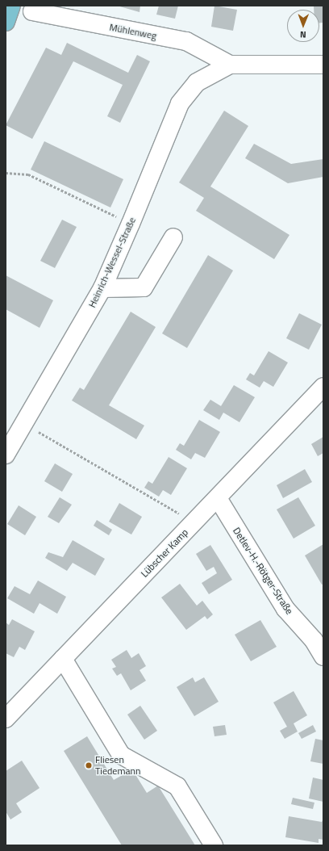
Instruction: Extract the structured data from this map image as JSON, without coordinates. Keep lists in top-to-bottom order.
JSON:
{
  "streets": {
    "street": [
      "Mühlenweg",
      "Heinrich-Wessel-Straße",
      "Lübscher Kamp",
      "Detlev-H.-Rötger-Straße"
    ]
  },
  "crossings": [
    ["Mühlenweg", "Heinrich-Wessel-Straße"],
    ["Lübscher Kamp", "Detlev-H.-Rötger-Straße"]
  ],
  "places": ["Fliesen Tiedemann"],
  "north": "bottom"
}
